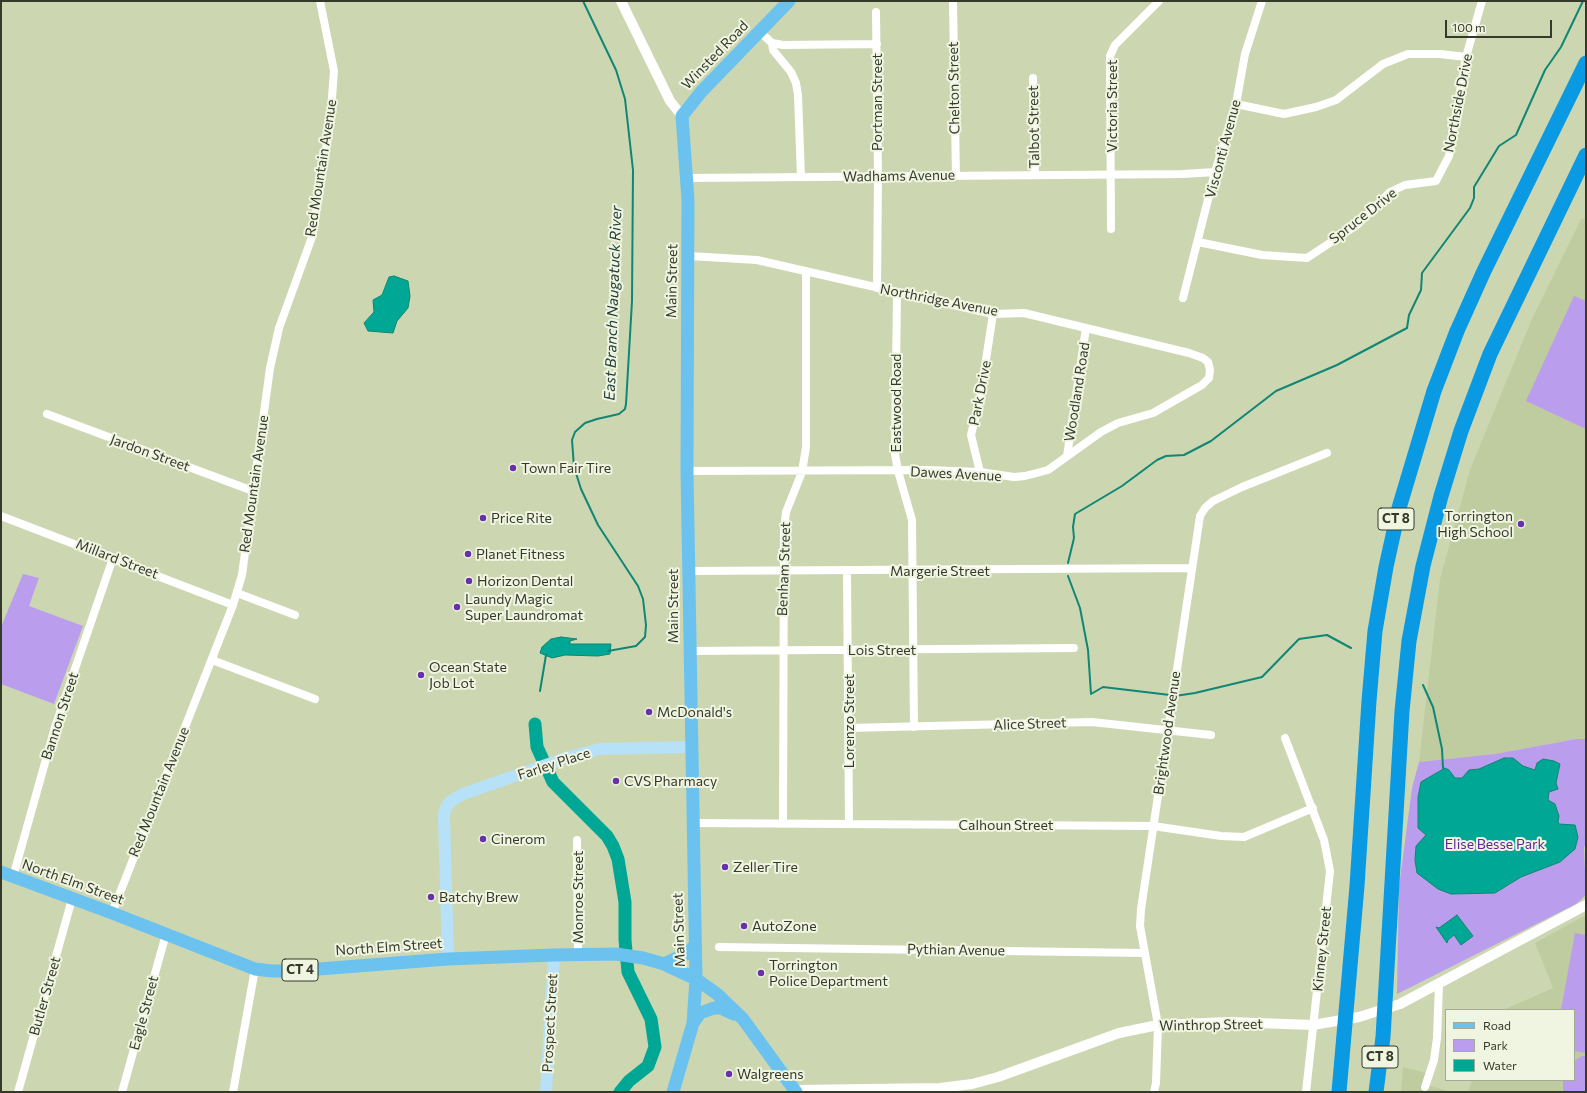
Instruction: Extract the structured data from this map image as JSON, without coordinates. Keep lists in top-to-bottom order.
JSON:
{
  "streets": {
    "highway": ["CT 8"],
    "main road": [
      "Winsted Road",
      "Main Street",
      "Farley Place",
      "North Elm Street",
      "CT 4",
      "Prospect Street"
    ],
    "street": [
      "Chelton Street",
      "Portman Street",
      "Northside Drive",
      "Victoria Street",
      "Talbot Street",
      "Visconti Avenue",
      "Red Mountain Avenue",
      "Wadhams Avenue",
      "Spruce Drive",
      "Northridge Avenue",
      "Woodland Road",
      "Park Drive",
      "Eastwood Road",
      "Jardon Street",
      "Dawes Avenue",
      "Millard Street",
      "Benham Street",
      "Margerie Street",
      "Lois Street",
      "Bannon Street",
      "Lorenzo Street",
      "Alice Street",
      "Brightwood Avenue",
      "Calhoun Street",
      "Monroe Street",
      "Kinney Street",
      "Pythian Avenue",
      "Butler Street",
      "Eagle Street",
      "Winthrop Street"
    ]
  },
  "crossings": [
    ["Winsted Road", "Main Street"],
    ["Chelton Street", "Wadhams Avenue"],
    ["Portman Street", "Wadhams Avenue"],
    ["Portman Street", "Northridge Avenue"],
    ["Northside Drive", "Spruce Drive"],
    ["Victoria Street", "Wadhams Avenue"],
    ["Talbot Street", "Wadhams Avenue"],
    ["Visconti Avenue", "Wadhams Avenue"],
    ["Visconti Avenue", "Spruce Drive"],
    ["Red Mountain Avenue", "Jardon Street"],
    ["Red Mountain Avenue", "Millard Street"],
    ["Red Mountain Avenue", "North Elm Street"],
    ["Wadhams Avenue", "Main Street"],
    ["Main Street", "Northridge Avenue"],
    ["Main Street", "Dawes Avenue"],
    ["Main Street", "Margerie Street"],
    ["Main Street", "Lois Street"],
    ["Main Street", "Farley Place"],
    ["Main Street", "Calhoun Street"],
    ["Main Street", "North Elm Street"],
    ["Main Street", "CT 4"],
    ["Northridge Avenue", "Woodland Road"],
    ["Northridge Avenue", "Park Drive"],
    ["Northridge Avenue", "Eastwood Road"],
    ["Northridge Avenue", "Dawes Avenue"],
    ["Northridge Avenue", "Benham Street"],
    ["Woodland Road", "Dawes Avenue"],
    ["Park Drive", "Dawes Avenue"],
    ["Eastwood Road", "Dawes Avenue"],
    ["Eastwood Road", "Margerie Street"],
    ["Eastwood Road", "Lois Street"],
    ["Eastwood Road", "Alice Street"],
    ["Dawes Avenue", "Benham Street"],
    ["Millard Street", "Bannon Street"],
    ["Benham Street", "Margerie Street"],
    ["Benham Street", "Lois Street"],
    ["Benham Street", "Calhoun Street"],
    ["Margerie Street", "Lorenzo Street"],
    ["Margerie Street", "Brightwood Avenue"],
    ["Lois Street", "Lorenzo Street"],
    ["Bannon Street", "North Elm Street"],
    ["Lorenzo Street", "Alice Street"],
    ["Lorenzo Street", "Calhoun Street"],
    ["Alice Street", "Brightwood Avenue"],
    ["Brightwood Avenue", "Calhoun Street"],
    ["Brightwood Avenue", "Pythian Avenue"],
    ["Brightwood Avenue", "Winthrop Street"],
    ["Farley Place", "North Elm Street"],
    ["Calhoun Street", "Kinney Street"],
    ["North Elm Street", "Monroe Street"],
    ["North Elm Street", "CT 4"],
    ["North Elm Street", "Butler Street"],
    ["North Elm Street", "Eagle Street"],
    ["North Elm Street", "Prospect Street"],
    ["Kinney Street", "Winthrop Street"],
    ["CT 4", "Winthrop Street"]
  ],
  "water": ["East Branch Naugatuck River"],
  "parks": ["Elise Besse Park"],
  "places": [
    "Town Fair Tire",
    "Price Rite",
    "Torrington High School",
    "Planet Fitness",
    "Horizon Dental",
    "Laundy Magic Super Laundromat",
    "Ocean State Job Lot",
    "McDonald's",
    "CVS Pharmacy",
    "Cinerom",
    "Zeller Tire",
    "Batchy Brew",
    "AutoZone",
    "Torrington Police Department",
    "Walgreens"
  ],
  "legend": ["Road", "Park", "Water"],
  "scale_bar": "100 m"
}
